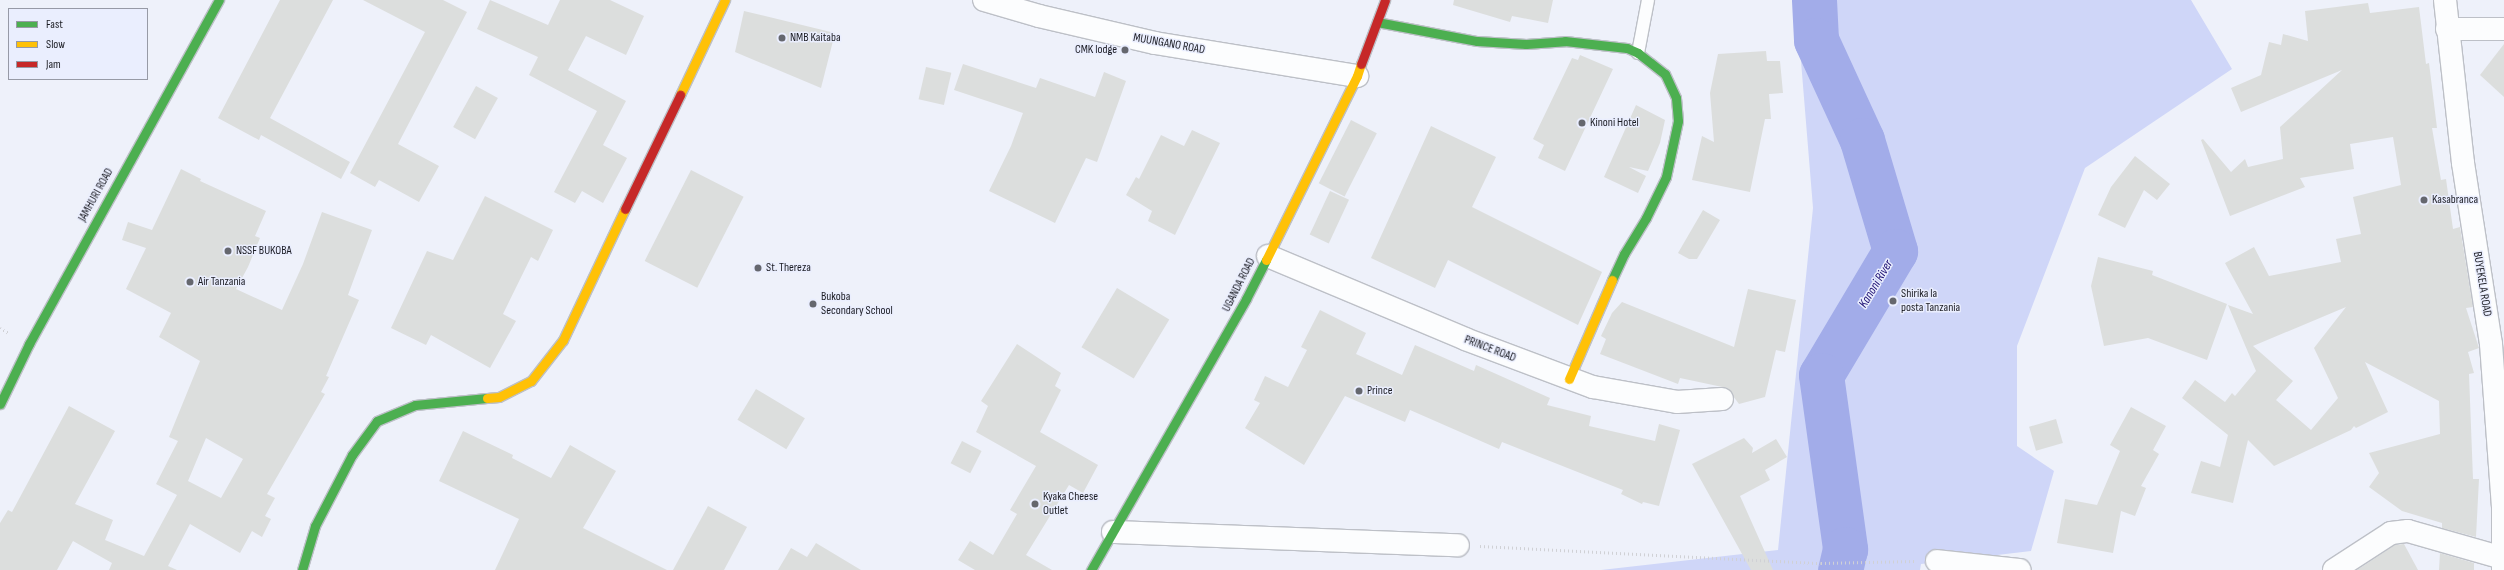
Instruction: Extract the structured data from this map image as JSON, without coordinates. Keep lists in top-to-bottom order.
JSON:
{
  "streets": {
    "street": [
      "MUUNGANO ROAD",
      "JAMHURI ROAD",
      "BUYEKELA ROAD",
      "UGANDA ROAD",
      "PRINCE ROAD"
    ]
  },
  "crossings": [
    ["MUUNGANO ROAD", "UGANDA ROAD"],
    ["UGANDA ROAD", "PRINCE ROAD"]
  ],
  "water": ["Kanoni River"],
  "places": [
    "NMB Kaitaba",
    "CMK lodge",
    "Kinoni Hotel",
    "Kasabranca",
    "NSSF BUKOBA",
    "St. Thereza",
    "Air Tanzania",
    "Shirika la posta Tanzania",
    "Bukoba Secondary School",
    "Prince",
    "Kyaka Cheese Outlet"
  ],
  "legend": ["Fast", "Slow", "Jam"]
}
